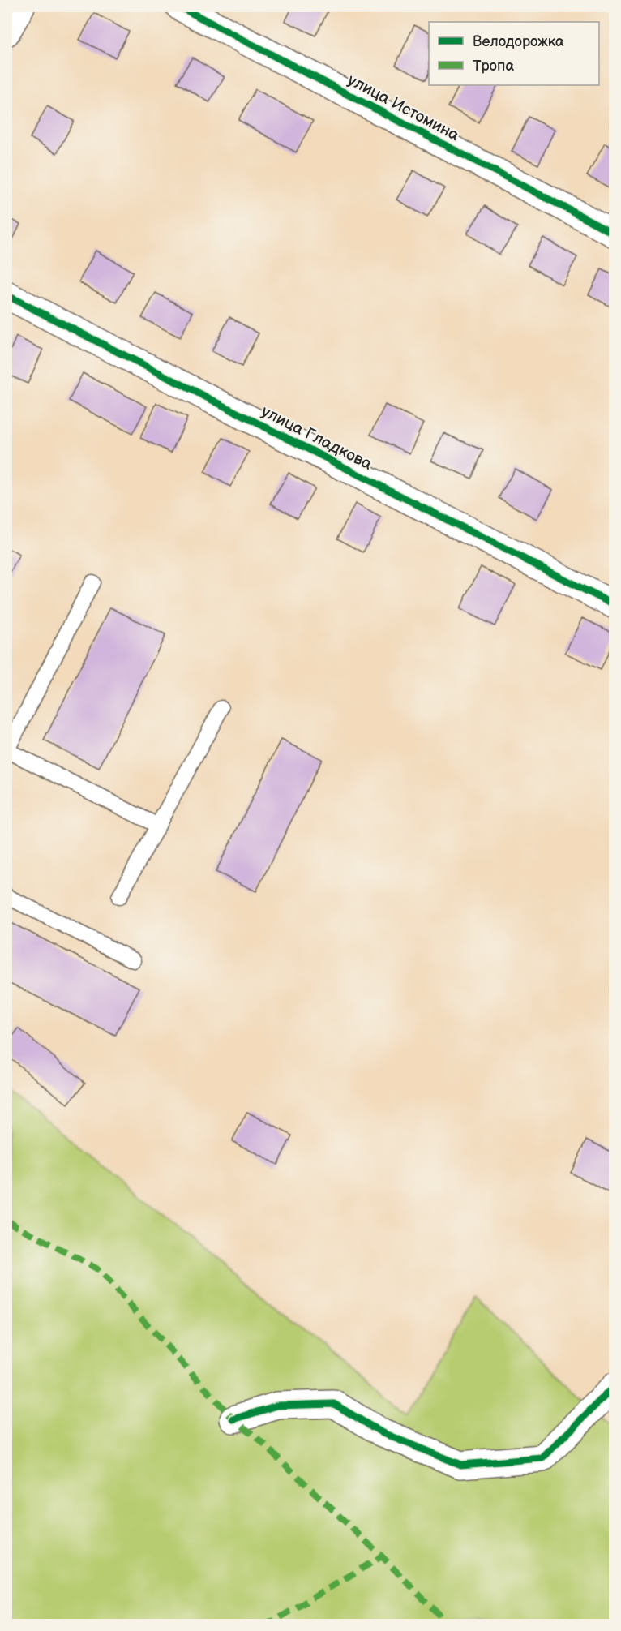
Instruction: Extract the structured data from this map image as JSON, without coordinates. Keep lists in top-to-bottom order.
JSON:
{
  "streets": {
    "street": ["улица Истомина", "улица Гладкова"]
  },
  "legend": ["Велодорожка", "Тропа"]
}
